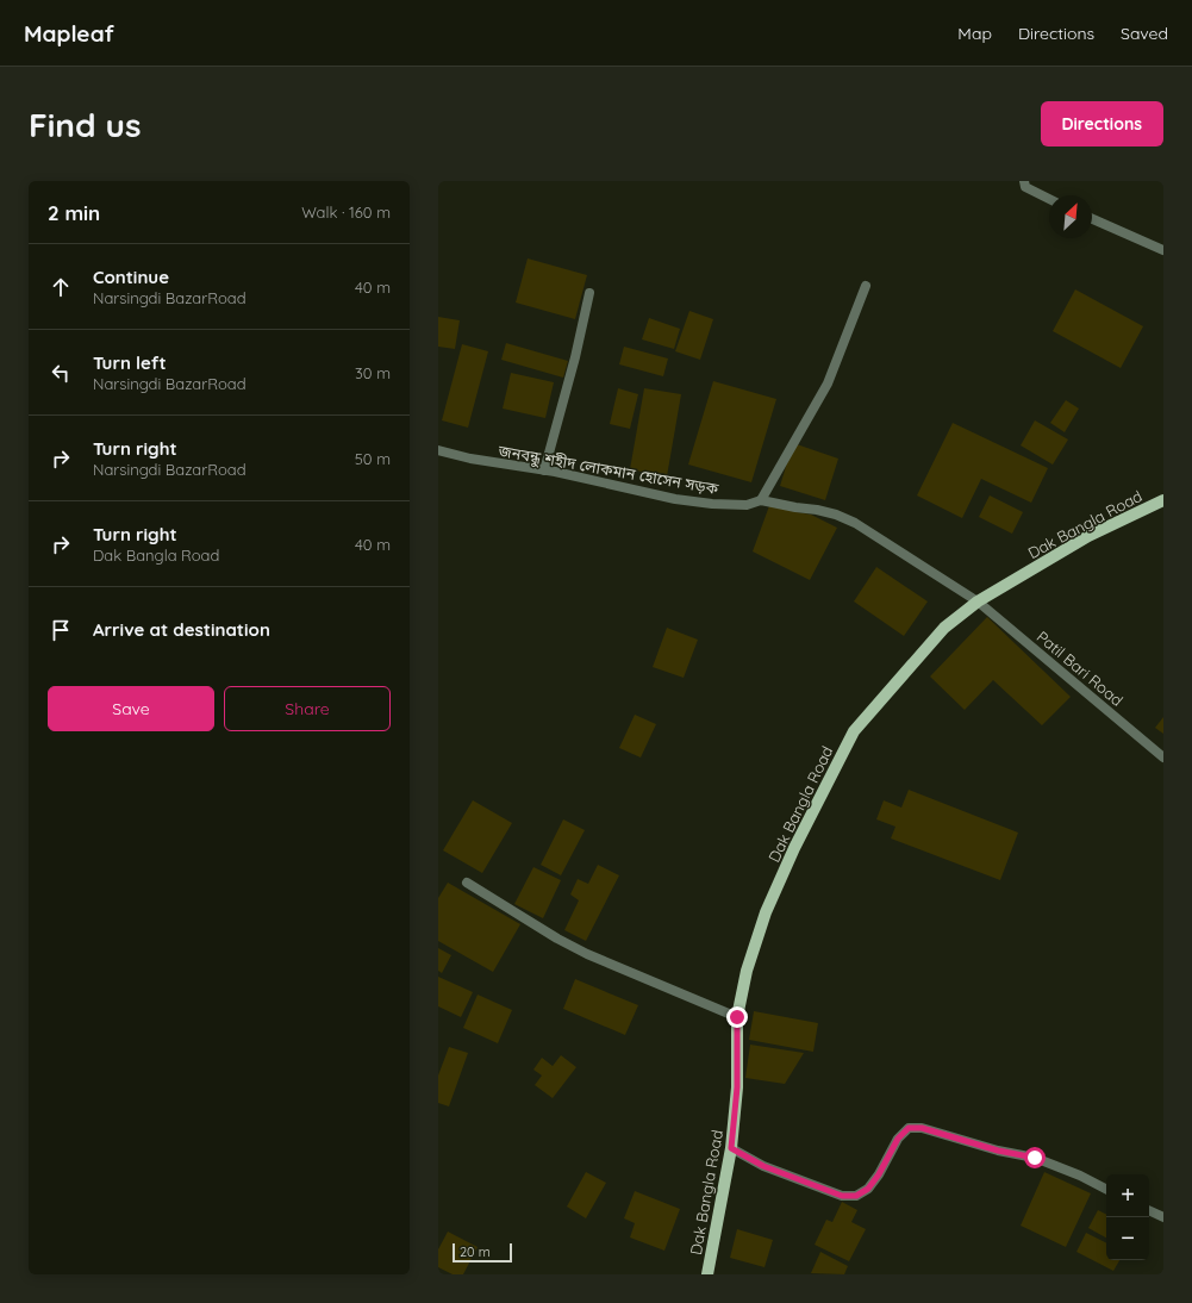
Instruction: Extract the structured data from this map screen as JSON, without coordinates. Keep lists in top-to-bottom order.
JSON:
{
  "streets": {
    "main road": ["Dak Bangla Road"],
    "street": ["জনবন্ধু শহীদ লোকমান হোসেন সড়ক", "Patil Bari Road"]
  },
  "crossings": [
    ["জনবন্ধু শহীদ লোকমান হোসেন সড়ক", "Dak Bangla Road"],
    ["জনবন্ধু শহীদ লোকমান হোসেন সড়ক", "Patil Bari Road"],
    ["Dak Bangla Road", "Patil Bari Road"]
  ],
  "scale_bar": "20 m",
  "north": "top right",
  "page": {
    "header": "Mapleaf",
    "nav": ["Map", "Directions", "Saved"],
    "buttons": [
      "Directions",
      ["Save", "Share"]
    ],
    "title": "Find us",
    "heading": ["2 min", "Walk · 160 m"],
    "list": [
      ["Continue", "Narsingdi BazarRoad", "40 m"],
      ["Turn left", "Narsingdi BazarRoad", "30 m"],
      ["Turn right", "Narsingdi BazarRoad", "50 m"],
      ["Turn right", "Dak Bangla Road", "40 m"],
      "Arrive at destination"
    ],
    "map_buttons": ["+", "−"],
    "scale": "20 m"
  }
}
